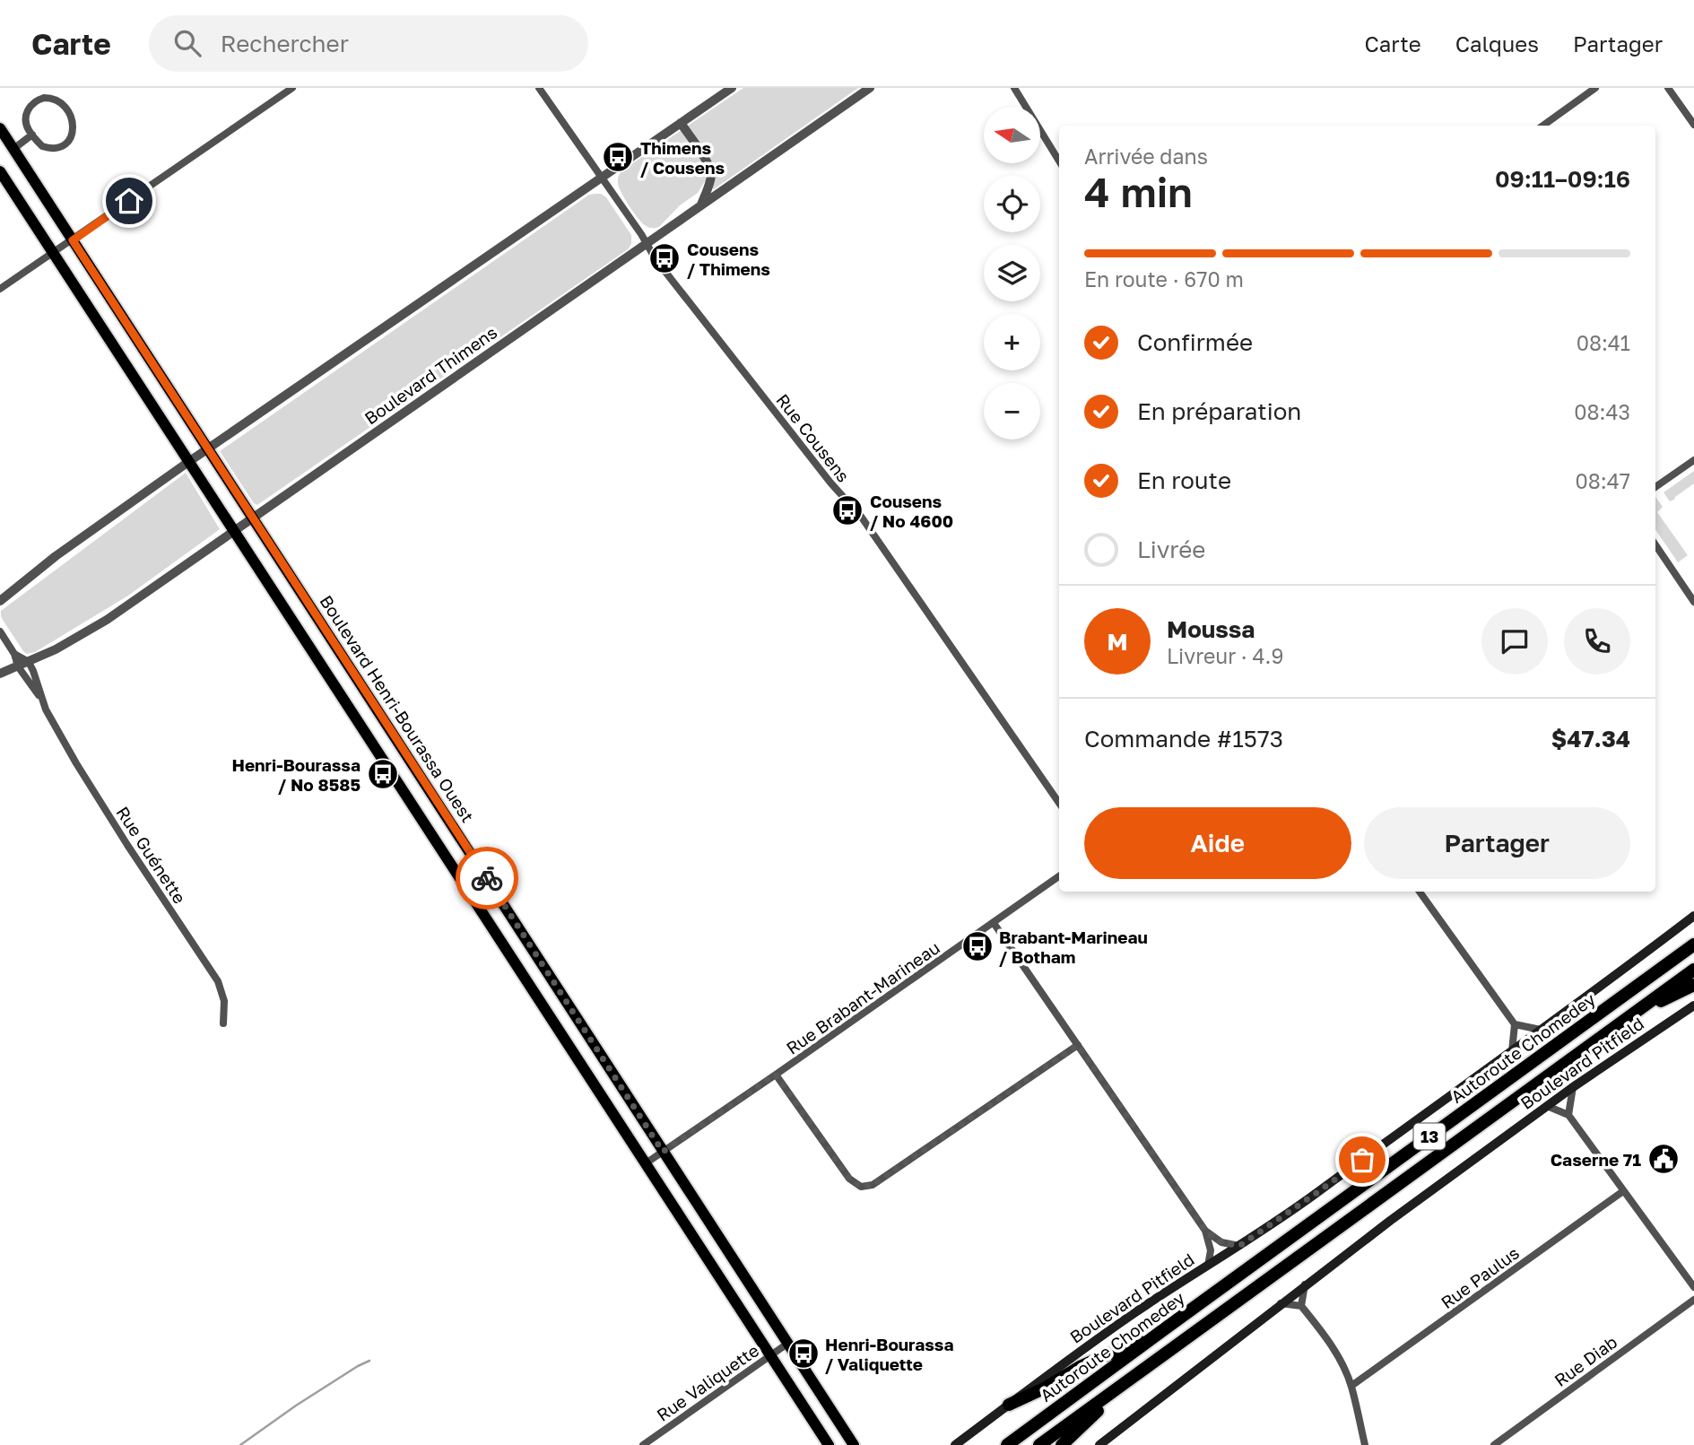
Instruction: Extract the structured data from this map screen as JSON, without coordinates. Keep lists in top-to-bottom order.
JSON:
{
  "streets": {
    "highway": ["Autoroute Chomedey", "13"],
    "main road": ["Boulevard Henri-Bourassa Ouest", "Boulevard Pitfield"],
    "street": [
      "Boulevard Thimens",
      "Rue Cousens",
      "Rue Guénette",
      "Rue Brabant-Marineau",
      "Rue Paulus",
      "Rue Diab",
      "Rue Valiquette"
    ]
  },
  "crossings": [
    ["Boulevard Thimens", "Rue Cousens"],
    ["Boulevard Thimens", "Boulevard Henri-Bourassa Ouest"],
    ["Boulevard Thimens", "Rue Guénette"],
    ["Boulevard Henri-Bourassa Ouest", "Rue Brabant-Marineau"],
    ["Boulevard Henri-Bourassa Ouest", "Rue Valiquette"]
  ],
  "places": {
    "bus stop": [
      "Thimens / Cousens",
      "Cousens / Thimens",
      "Cousens / No 4600",
      "Henri-Bourassa / No 8585",
      "Brabant-Marineau / Botham",
      "Henri-Bourassa / Valiquette"
    ],
    "public building": ["Caserne 71"]
  },
  "north": "left",
  "page": {
    "header": "Carte",
    "search": "Rechercher",
    "nav": ["Carte", "Calques", "Partager"],
    "map_buttons": ["+", "−"],
    "heading": ["4 min", "Arrivée dans", "09:11–09:16"],
    "panel": [
      "Moussa",
      "Livreur · 4.9",
      "Commande #1573",
      "$47.34"
    ],
    "bar": "En route · 670 m",
    "list": [
      ["Confirmée", "08:41"],
      ["En préparation", "08:43"],
      ["En route", "08:47"],
      "Livrée"
    ],
    "round": "M",
    "buttons": ["Aide", "Partager"]
  }
}
